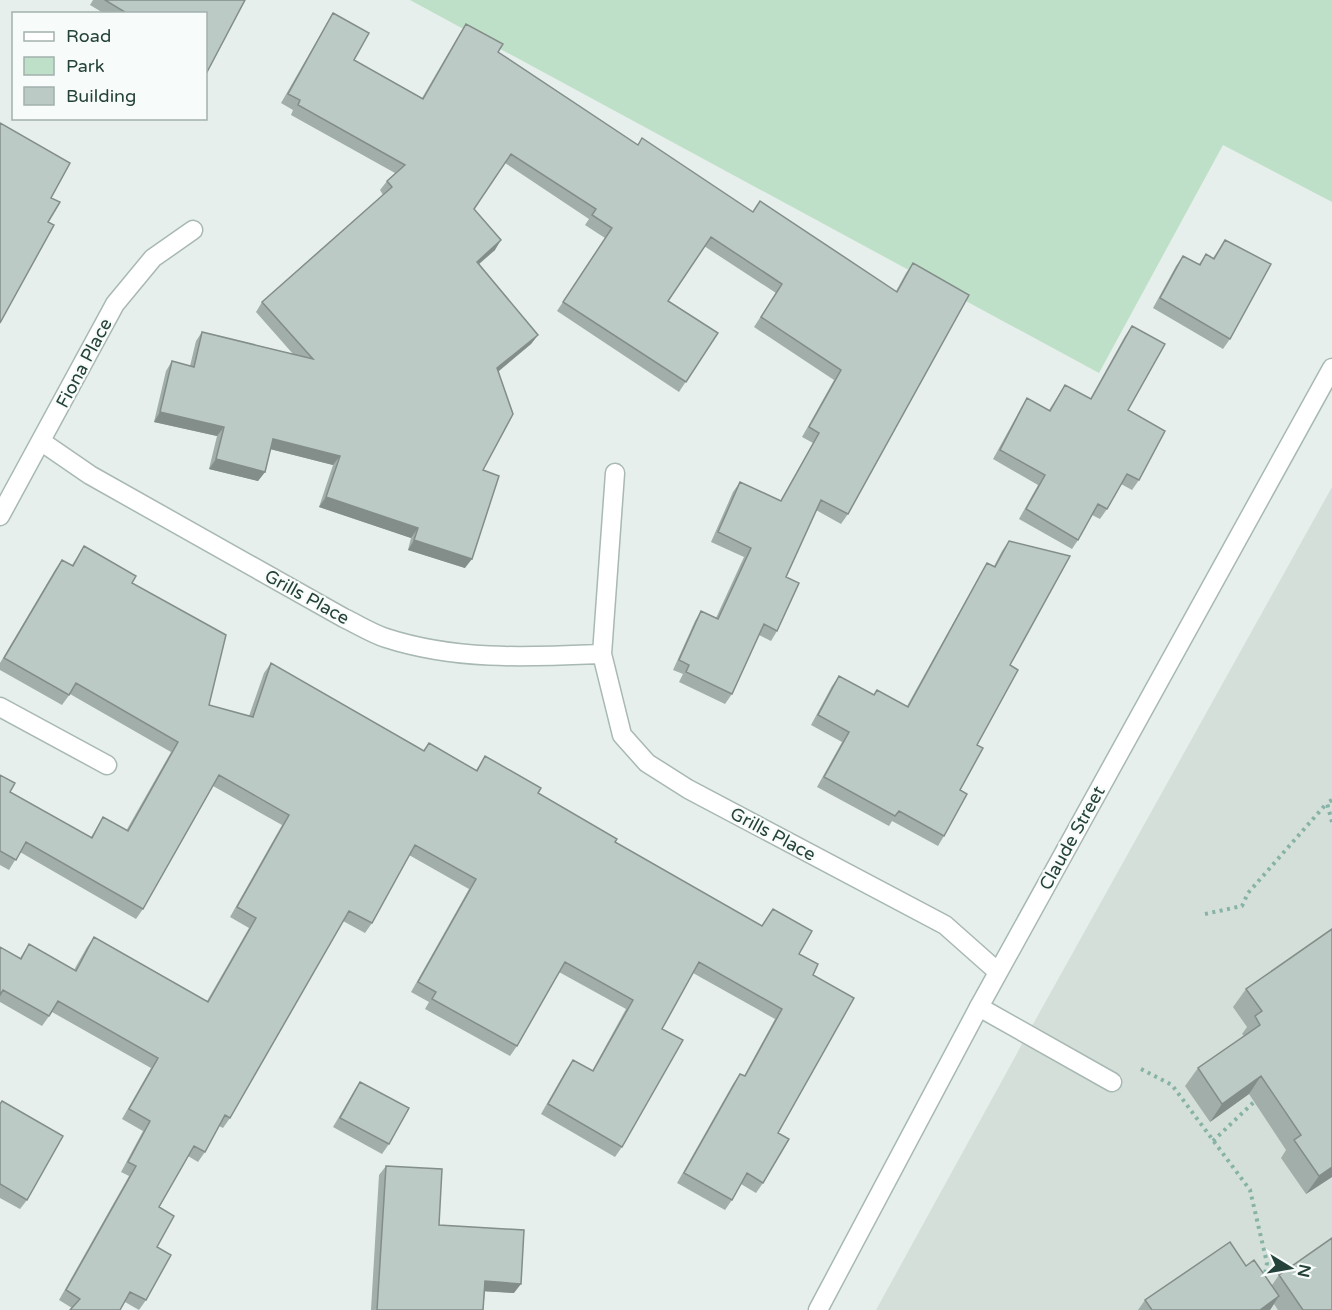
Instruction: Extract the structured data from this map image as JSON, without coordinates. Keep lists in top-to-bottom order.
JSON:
{
  "streets": {
    "street": ["Fiona Place", "Grills Place", "Claude Street"]
  },
  "crossings": [
    ["Fiona Place", "Grills Place"],
    ["Grills Place", "Claude Street"]
  ],
  "legend": ["Road", "Park", "Building"],
  "north": "right"
}
